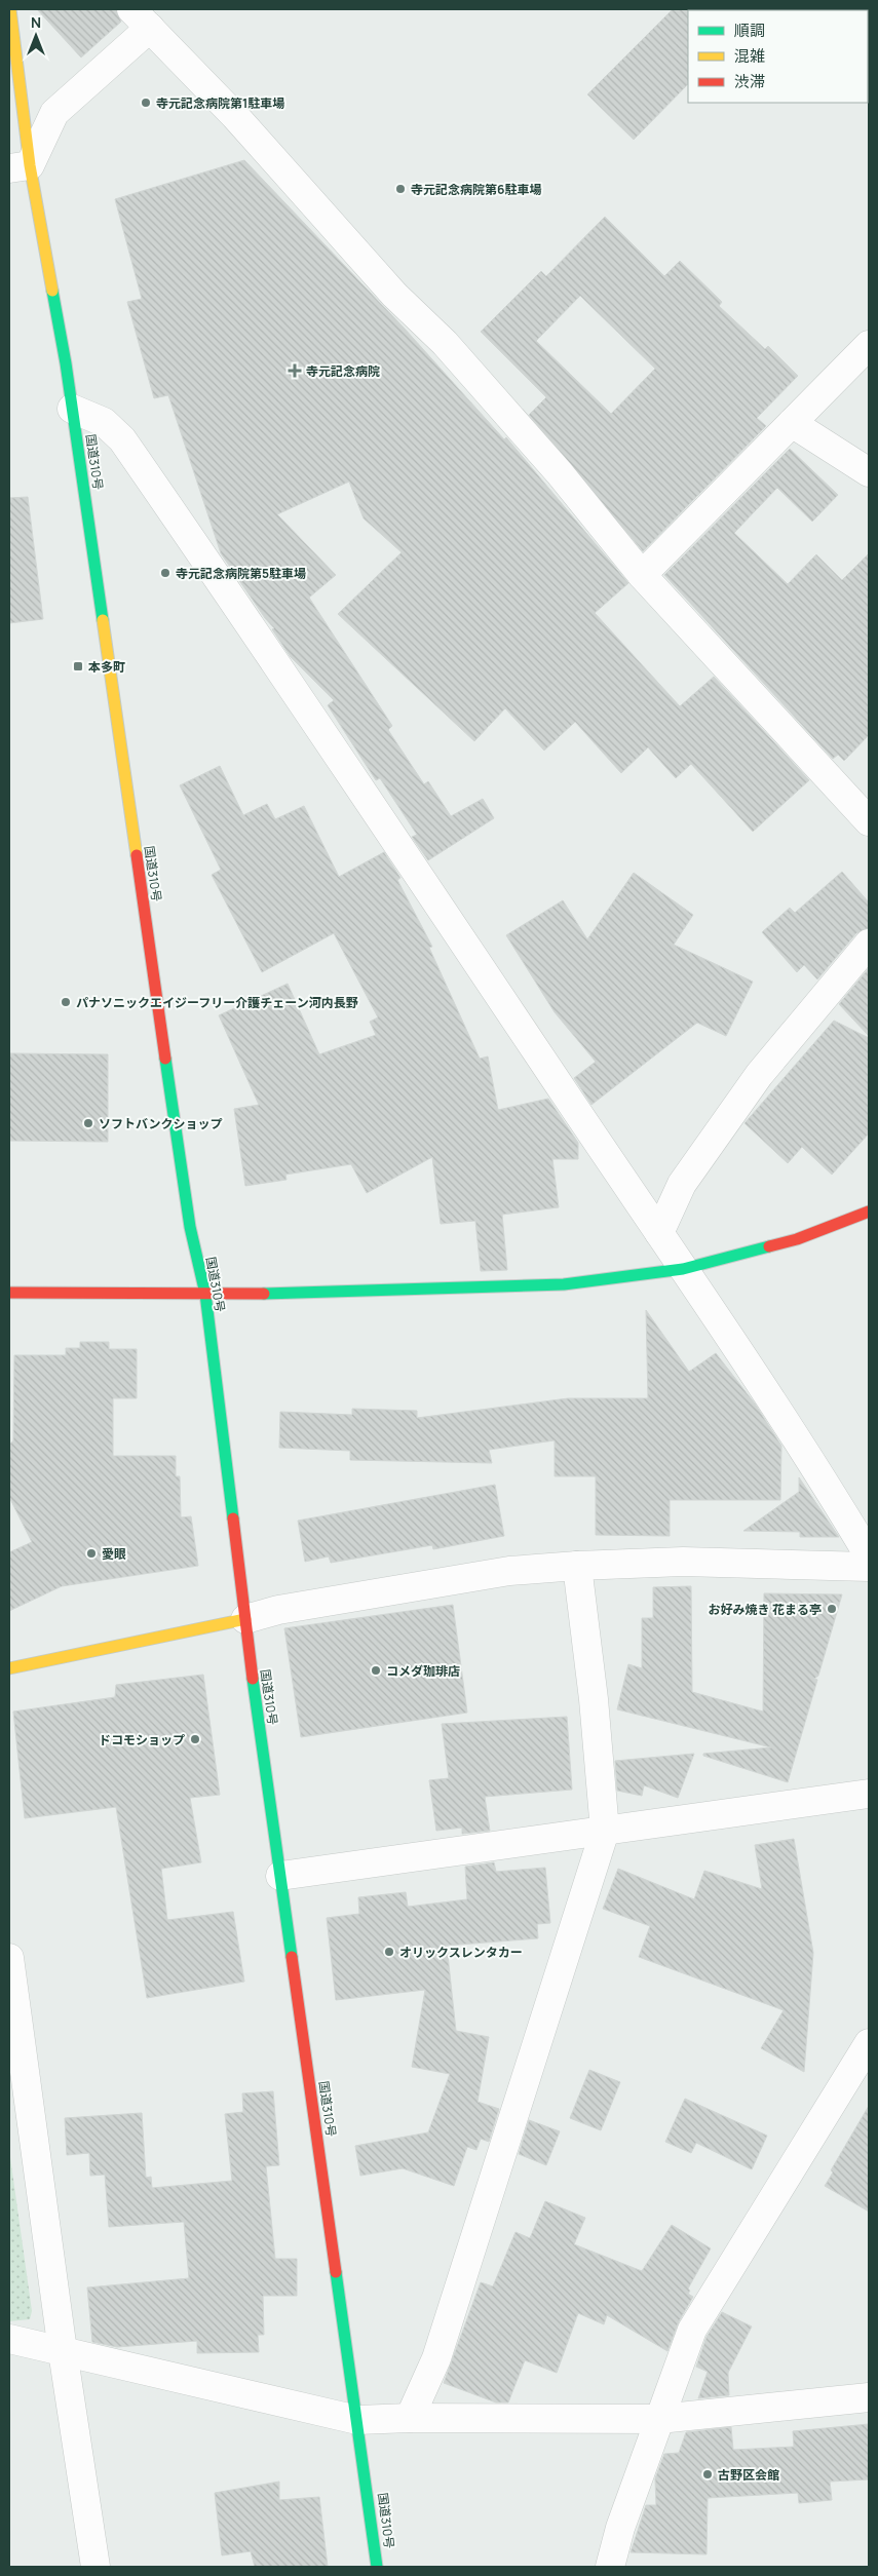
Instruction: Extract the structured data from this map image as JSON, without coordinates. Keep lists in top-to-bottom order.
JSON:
{
  "streets": {
    "main road": ["国道310号"]
  },
  "places": {
    "other": [
      "寺元記念病院第1駐車場",
      "寺元記念病院第6駐車場",
      "寺元記念病院第5駐車場",
      "パナソニックエイジーフリー介護チェーン河内長野",
      "ソフトバンクショップ",
      "愛眼",
      "お好み焼き 花まる亭",
      "コメダ珈琲店",
      "ドコモショップ",
      "オリックスレンタカー",
      "古野区会館"
    ],
    "health": ["寺元記念病院"],
    "transit": ["本多町"]
  },
  "legend": ["順調", "混雑", "渋滞"],
  "north": "top"
}
